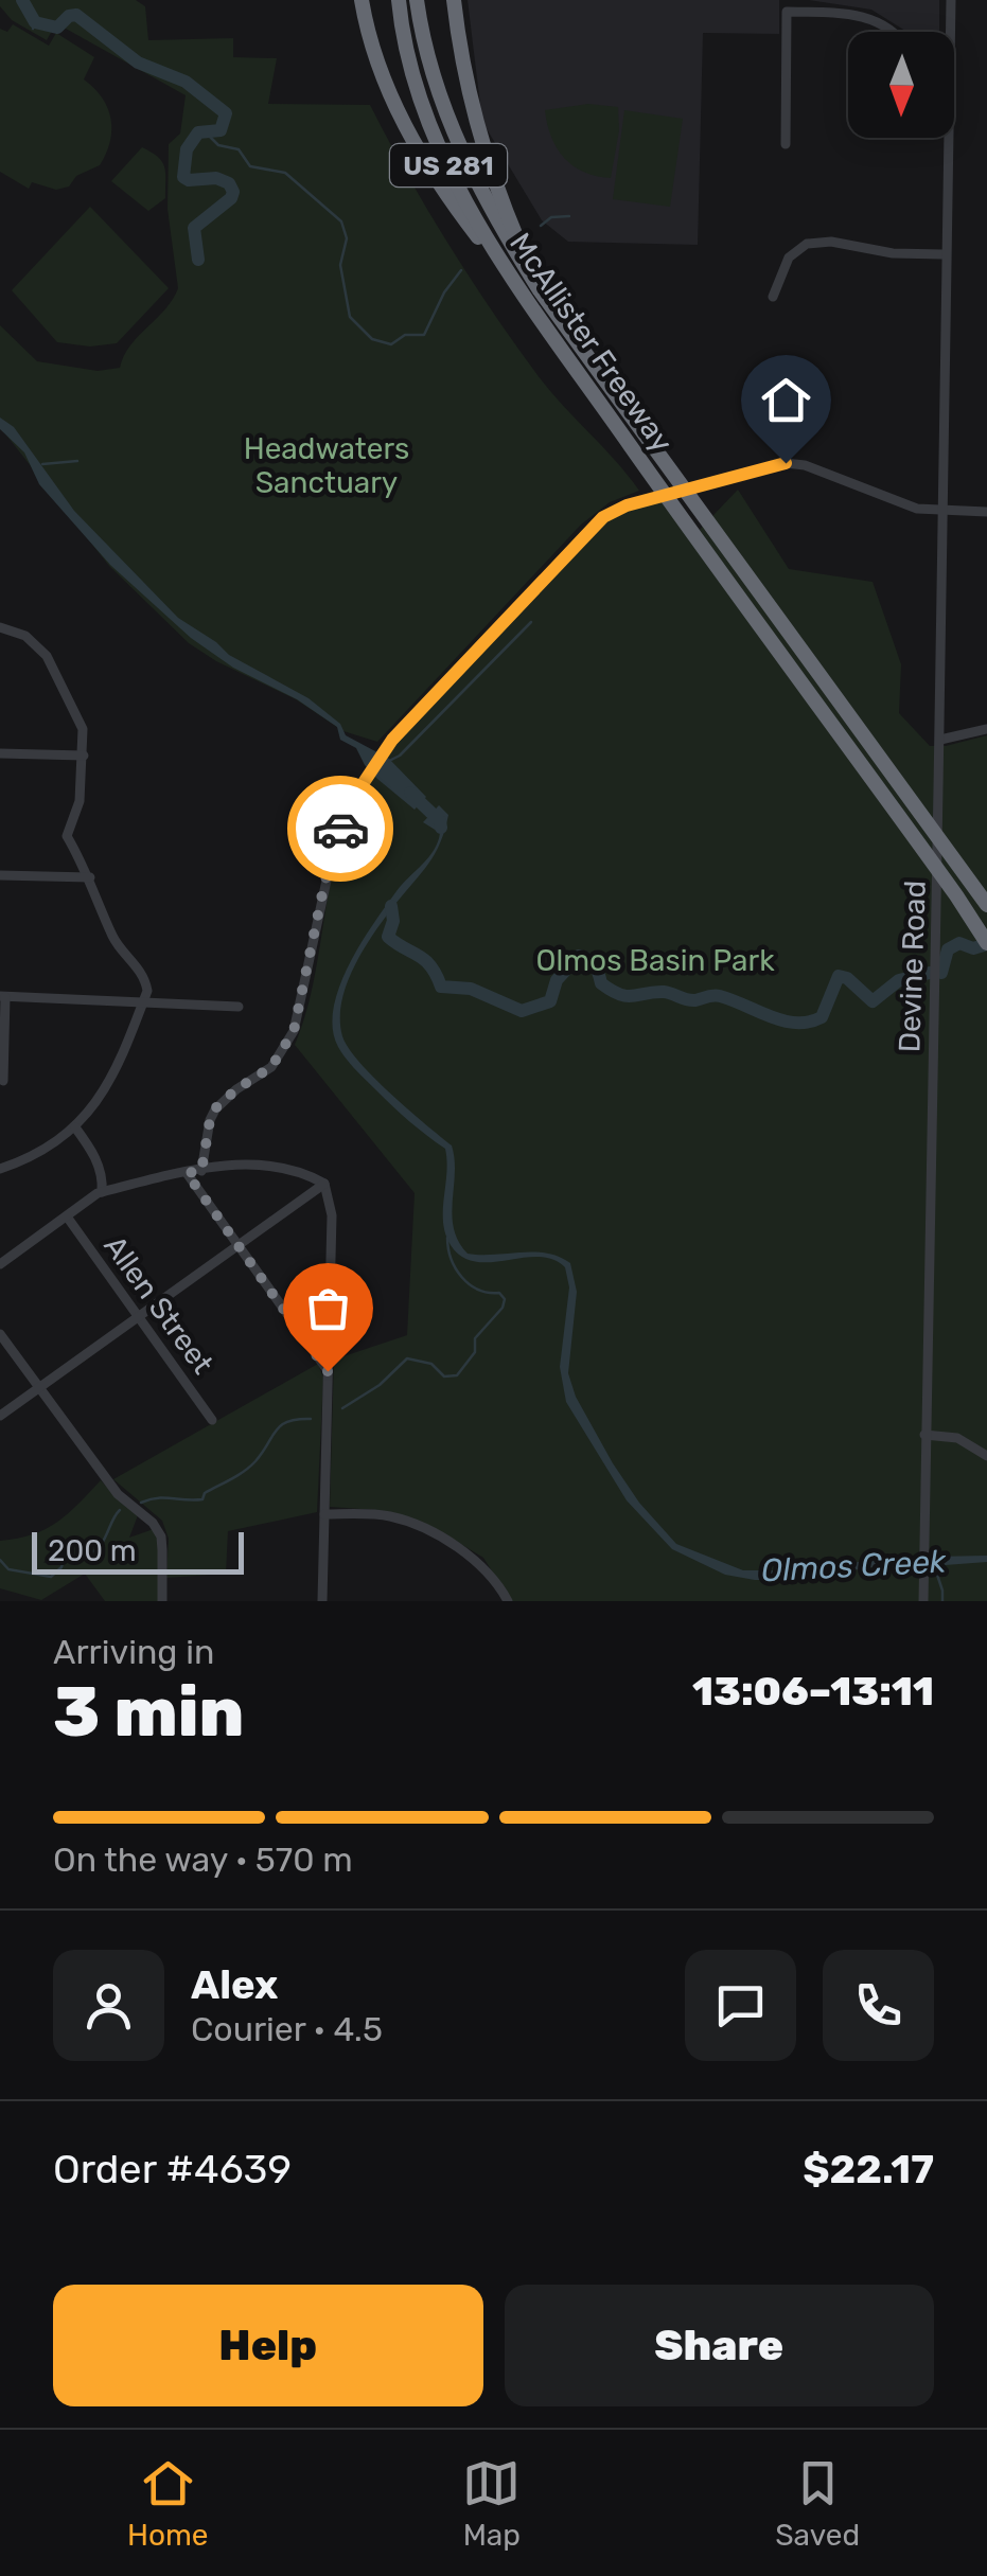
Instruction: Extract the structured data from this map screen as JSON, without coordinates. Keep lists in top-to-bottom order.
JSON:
{
  "streets": {
    "highway": ["US 281", "McAllister Freeway"],
    "street": ["Devine Road", "Allen Street"]
  },
  "water": ["Olmos Creek"],
  "parks": ["Headwaters Sanctuary", "Olmos Basin Park"],
  "scale_bar": "200 m",
  "north": "bottom",
  "page": {
    "scale": "200 m",
    "heading": ["3 min", "Arriving in", "13:06–13:11"],
    "panel": [
      "Alex",
      "Courier · 4.5",
      "Order #4639",
      "$22.17"
    ],
    "bar": "On the way · 570 m",
    "buttons": ["Help", "Share"],
    "tabs": ["Home", "Map", "Saved"]
  }
}
